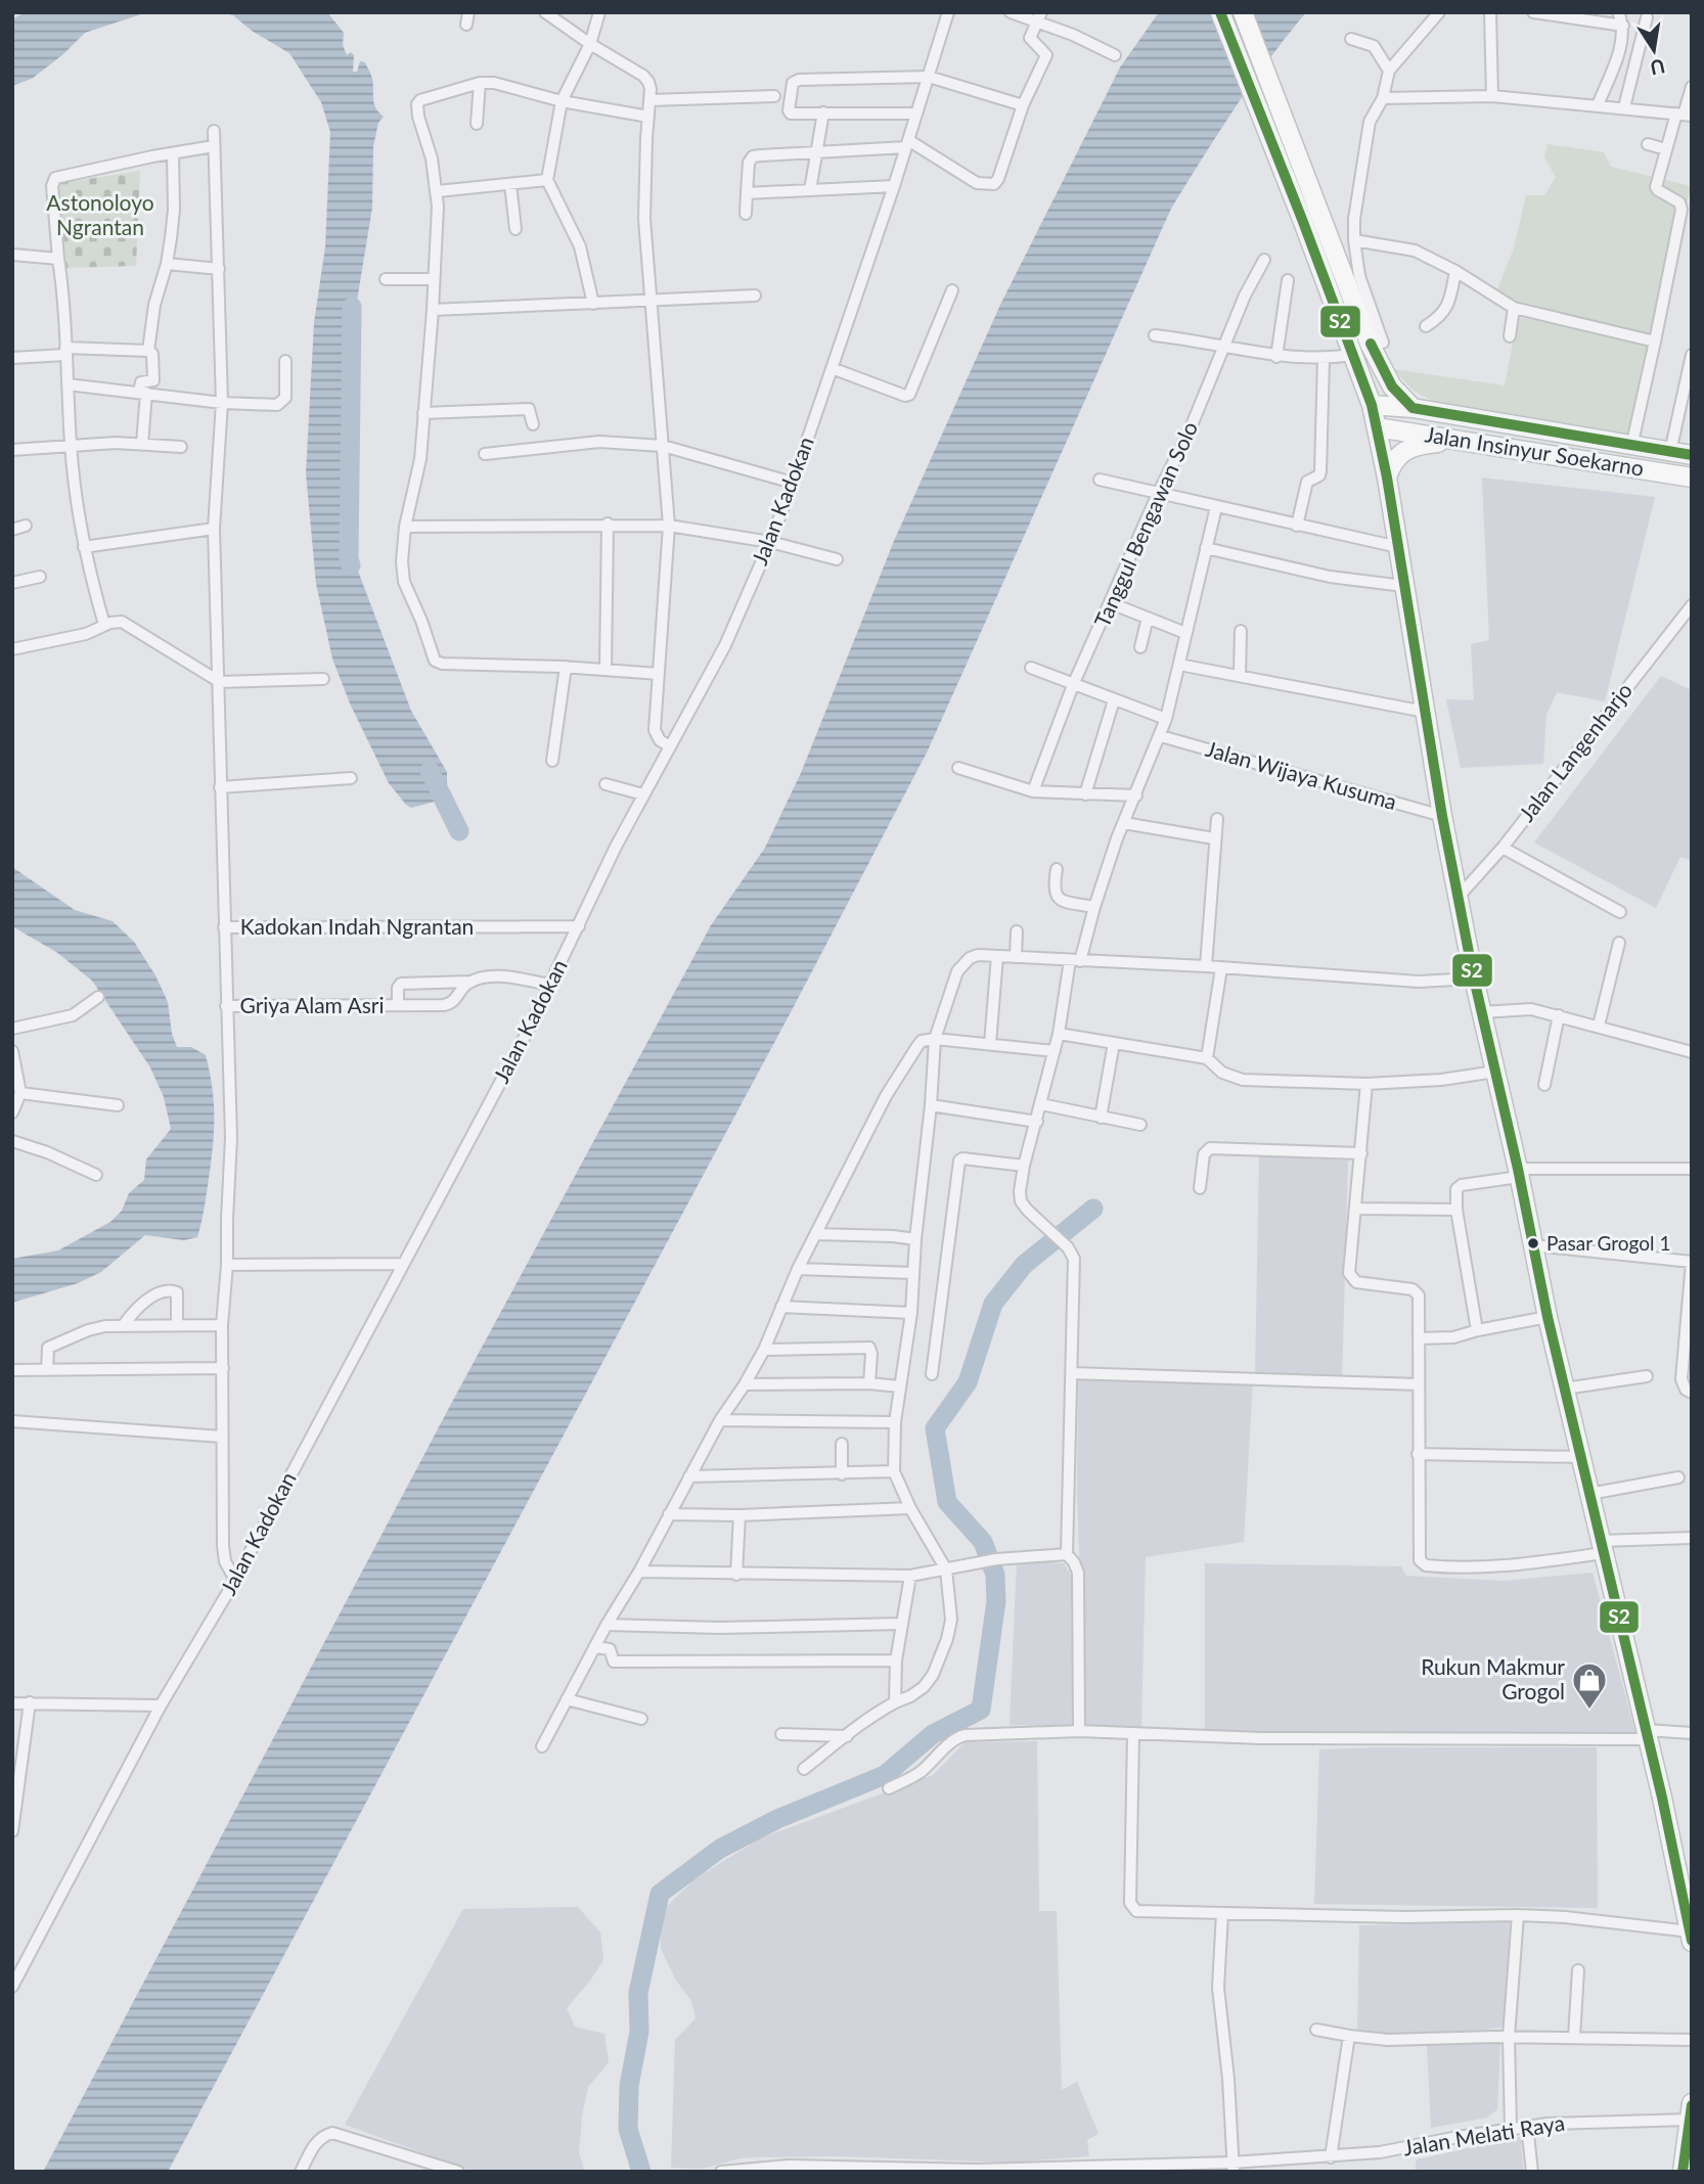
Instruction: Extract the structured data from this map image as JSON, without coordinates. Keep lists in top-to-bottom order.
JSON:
{
  "streets": {
    "main road": ["Jalan Insinyur Soekarno"],
    "street": [
      "Jalan Kadokan",
      "Tanggul Bengawan Solo",
      "Jalan Langenharjo",
      "Jalan Wijaya Kusuma",
      "Kadokan Indah Ngrantan",
      "Griya Alam Asri",
      "Jalan Melati Raya"
    ]
  },
  "crossings": [
    ["Jalan Kadokan", "Kadokan Indah Ngrantan"],
    ["Jalan Kadokan", "Griya Alam Asri"]
  ],
  "parks": ["Astonoloyo Ngrantan"],
  "places": {
    "other": ["Pasar Grogol 1"],
    "shop": ["Rukun Makmur Grogol"]
  },
  "lines": ["transit line S2"],
  "north": "bottom"
}
